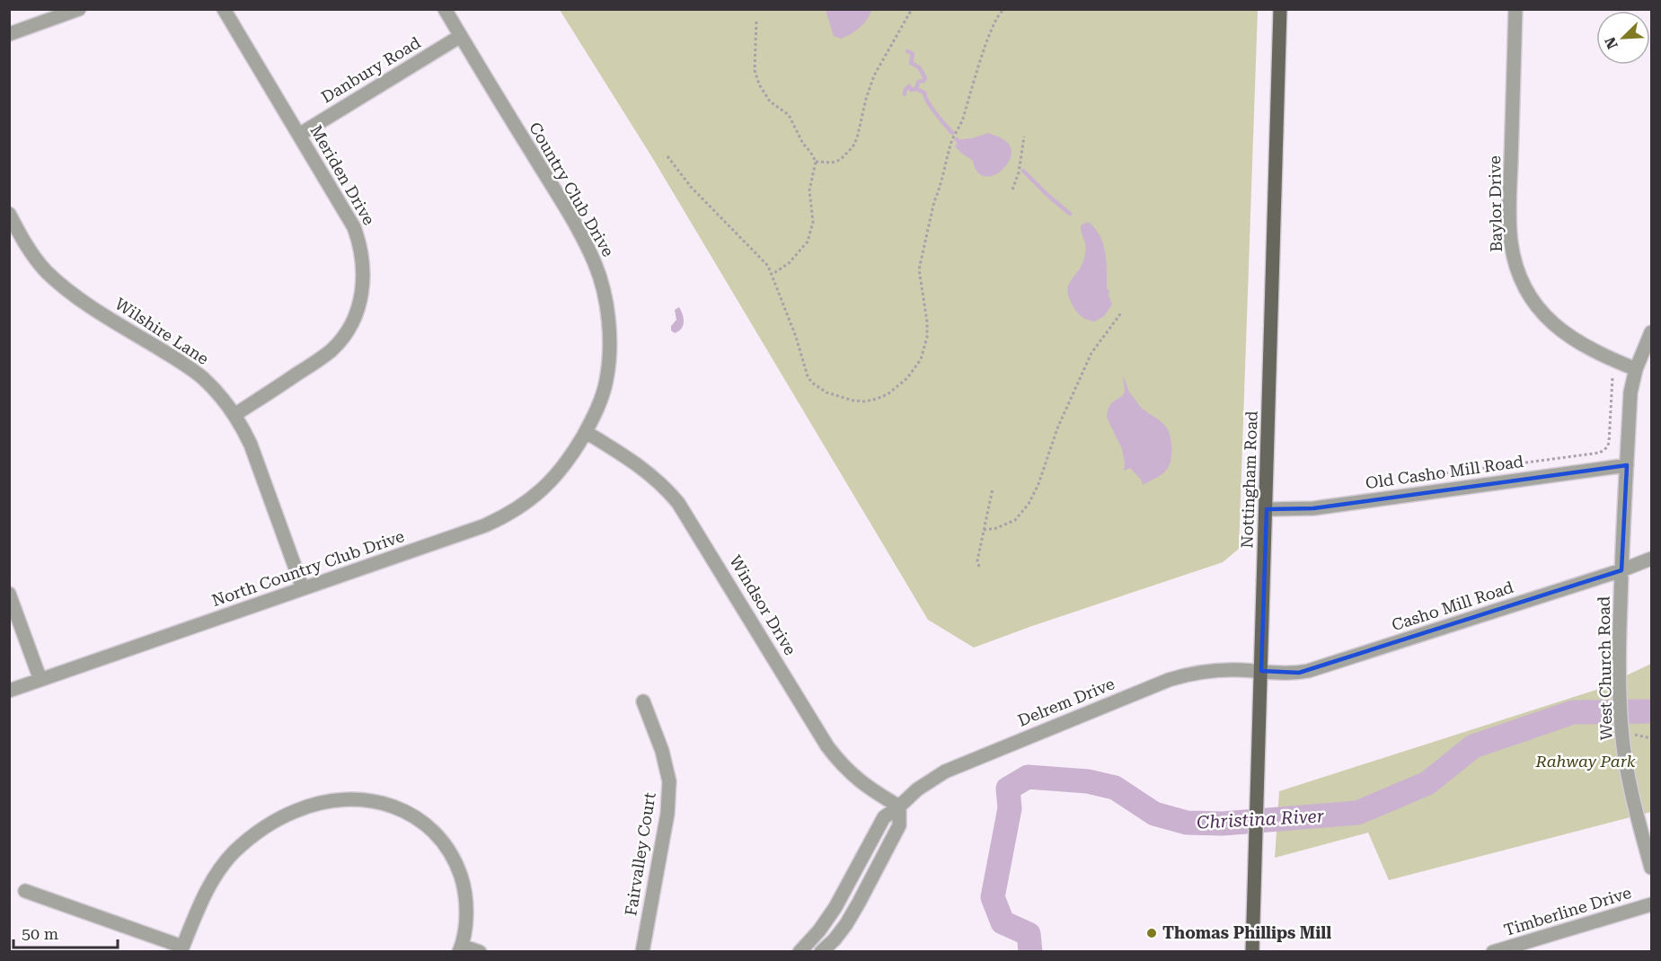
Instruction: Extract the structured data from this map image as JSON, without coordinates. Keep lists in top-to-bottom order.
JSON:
{
  "streets": {
    "main road": ["Nottingham Road"],
    "street": [
      "Danbury Road",
      "Meriden Drive",
      "Country Club Drive",
      "Baylor Drive",
      "Wilshire Lane",
      "Old Casho Mill Road",
      "North Country Club Drive",
      "Windsor Drive",
      "Casho Mill Road",
      "West Church Road",
      "Delrem Drive",
      "Fairvalley Court",
      "Timberline Drive"
    ]
  },
  "crossings": [
    ["Danbury Road", "Meriden Drive"],
    ["Danbury Road", "Country Club Drive"],
    ["Meriden Drive", "Wilshire Lane"],
    ["Country Club Drive", "North Country Club Drive"],
    ["Country Club Drive", "Windsor Drive"],
    ["Baylor Drive", "West Church Road"],
    ["Wilshire Lane", "North Country Club Drive"],
    ["Old Casho Mill Road", "Nottingham Road"],
    ["Old Casho Mill Road", "West Church Road"],
    ["Nottingham Road", "Casho Mill Road"],
    ["Nottingham Road", "Delrem Drive"],
    ["North Country Club Drive", "Windsor Drive"],
    ["Windsor Drive", "Delrem Drive"],
    ["Casho Mill Road", "West Church Road"],
    ["Casho Mill Road", "Delrem Drive"]
  ],
  "water": ["Christina River"],
  "parks": ["Rahway Park"],
  "places": ["Thomas Phillips Mill"],
  "scale_bar": "50 m",
  "north": "bottom left"
}
